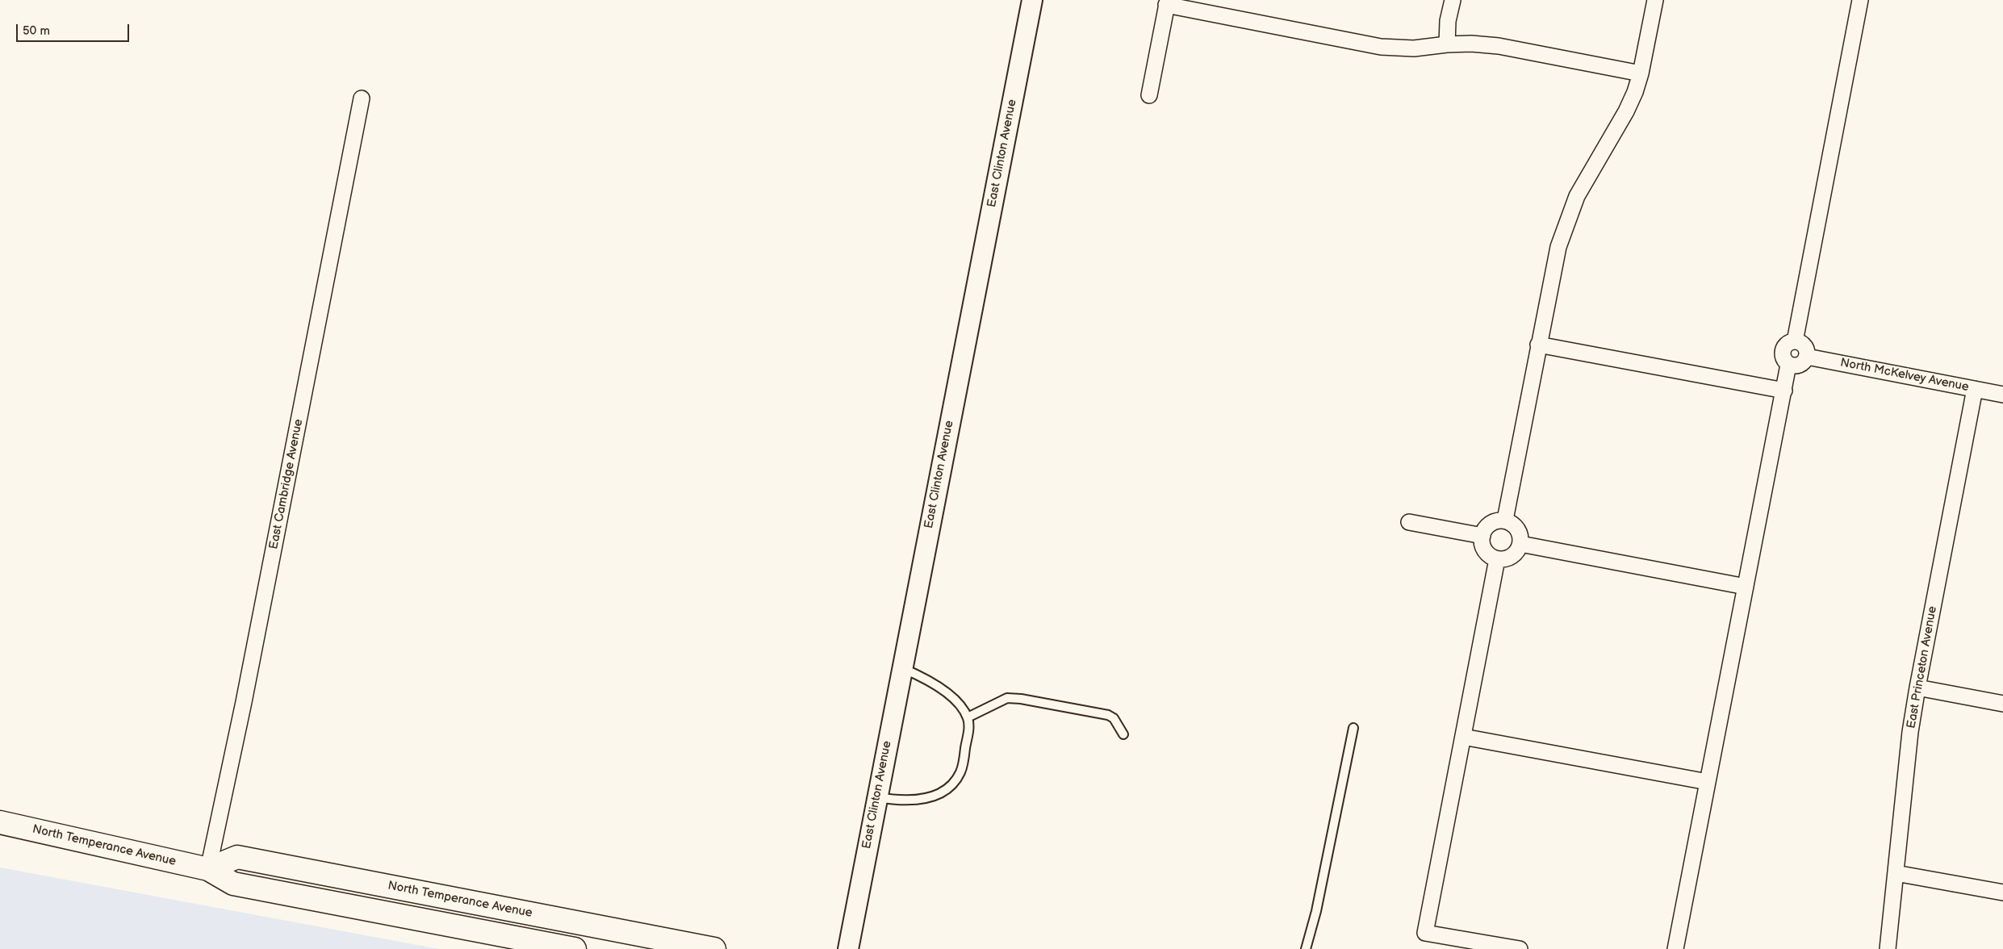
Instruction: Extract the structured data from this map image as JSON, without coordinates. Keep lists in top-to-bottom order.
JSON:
{
  "streets": {
    "main road": ["North Temperance Avenue"],
    "street": [
      "East Clinton Avenue",
      "North McKelvey Avenue",
      "East Cambridge Avenue",
      "East Princeton Avenue"
    ]
  },
  "crossings": [
    ["North McKelvey Avenue", "East Princeton Avenue"],
    ["East Cambridge Avenue", "North Temperance Avenue"]
  ],
  "scale_bar": "50 m"
}
